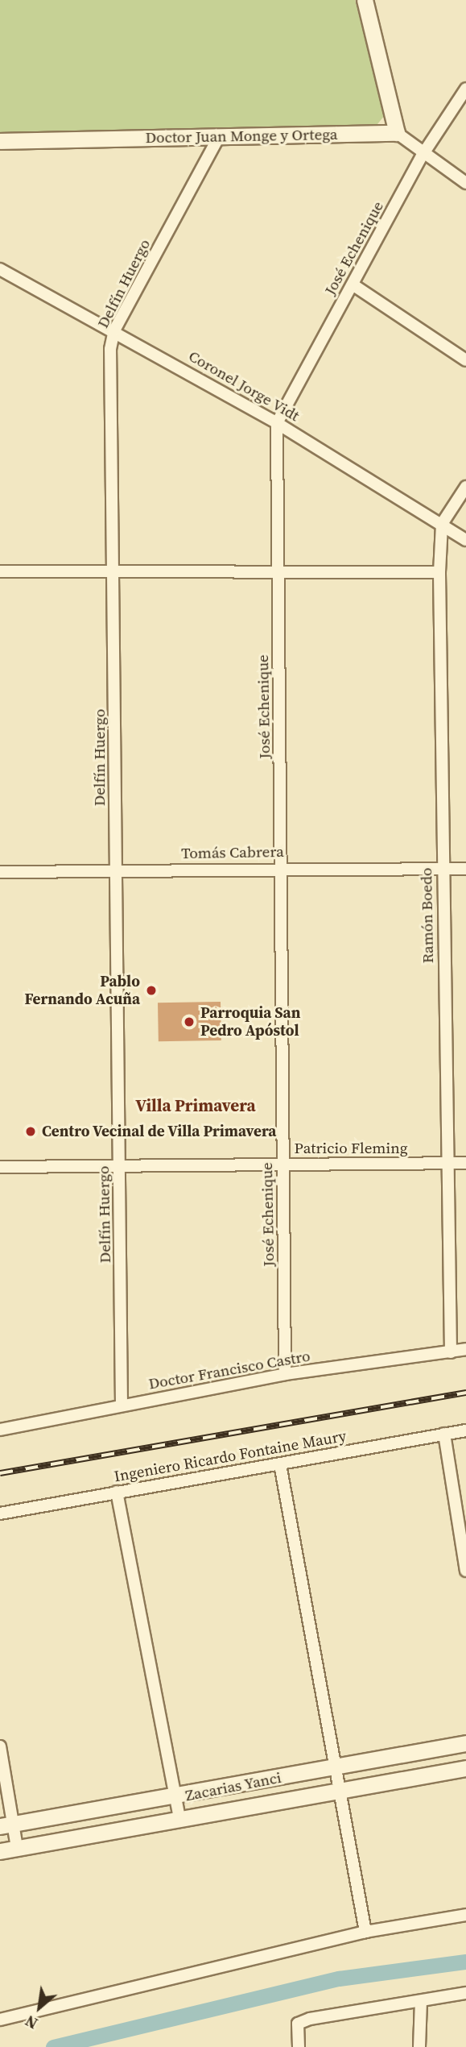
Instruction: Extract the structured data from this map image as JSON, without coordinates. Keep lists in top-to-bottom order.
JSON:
{
  "streets": {
    "street": [
      "Doctor Juan Monge y Ortega",
      "José Echenique",
      "Delfín Huergo",
      "Coronel Jorge Vidt",
      "Tomás Cabrera",
      "Ramón Boedo",
      "Patricio Fleming",
      "Doctor Francisco Castro",
      "Ingeniero Ricardo Fontaine Maury",
      "Zacarias Yanci"
    ]
  },
  "crossings": [
    ["Doctor Juan Monge y Ortega", "Delfín Huergo"],
    ["José Echenique", "Coronel Jorge Vidt"],
    ["José Echenique", "Tomás Cabrera"],
    ["José Echenique", "Patricio Fleming"],
    ["José Echenique", "Doctor Francisco Castro"],
    ["Delfín Huergo", "Coronel Jorge Vidt"],
    ["Delfín Huergo", "Tomás Cabrera"],
    ["Delfín Huergo", "Patricio Fleming"],
    ["Delfín Huergo", "Doctor Francisco Castro"],
    ["Coronel Jorge Vidt", "Ramón Boedo"],
    ["Tomás Cabrera", "Ramón Boedo"],
    ["Ramón Boedo", "Patricio Fleming"],
    ["Ramón Boedo", "Doctor Francisco Castro"]
  ],
  "districts": ["Villa Primavera"],
  "places": ["Pablo Fernando Acuña", "Parroquia San Pedro Apóstol", "Centro Vecinal de Villa Primavera"],
  "north": "bottom left"
}
